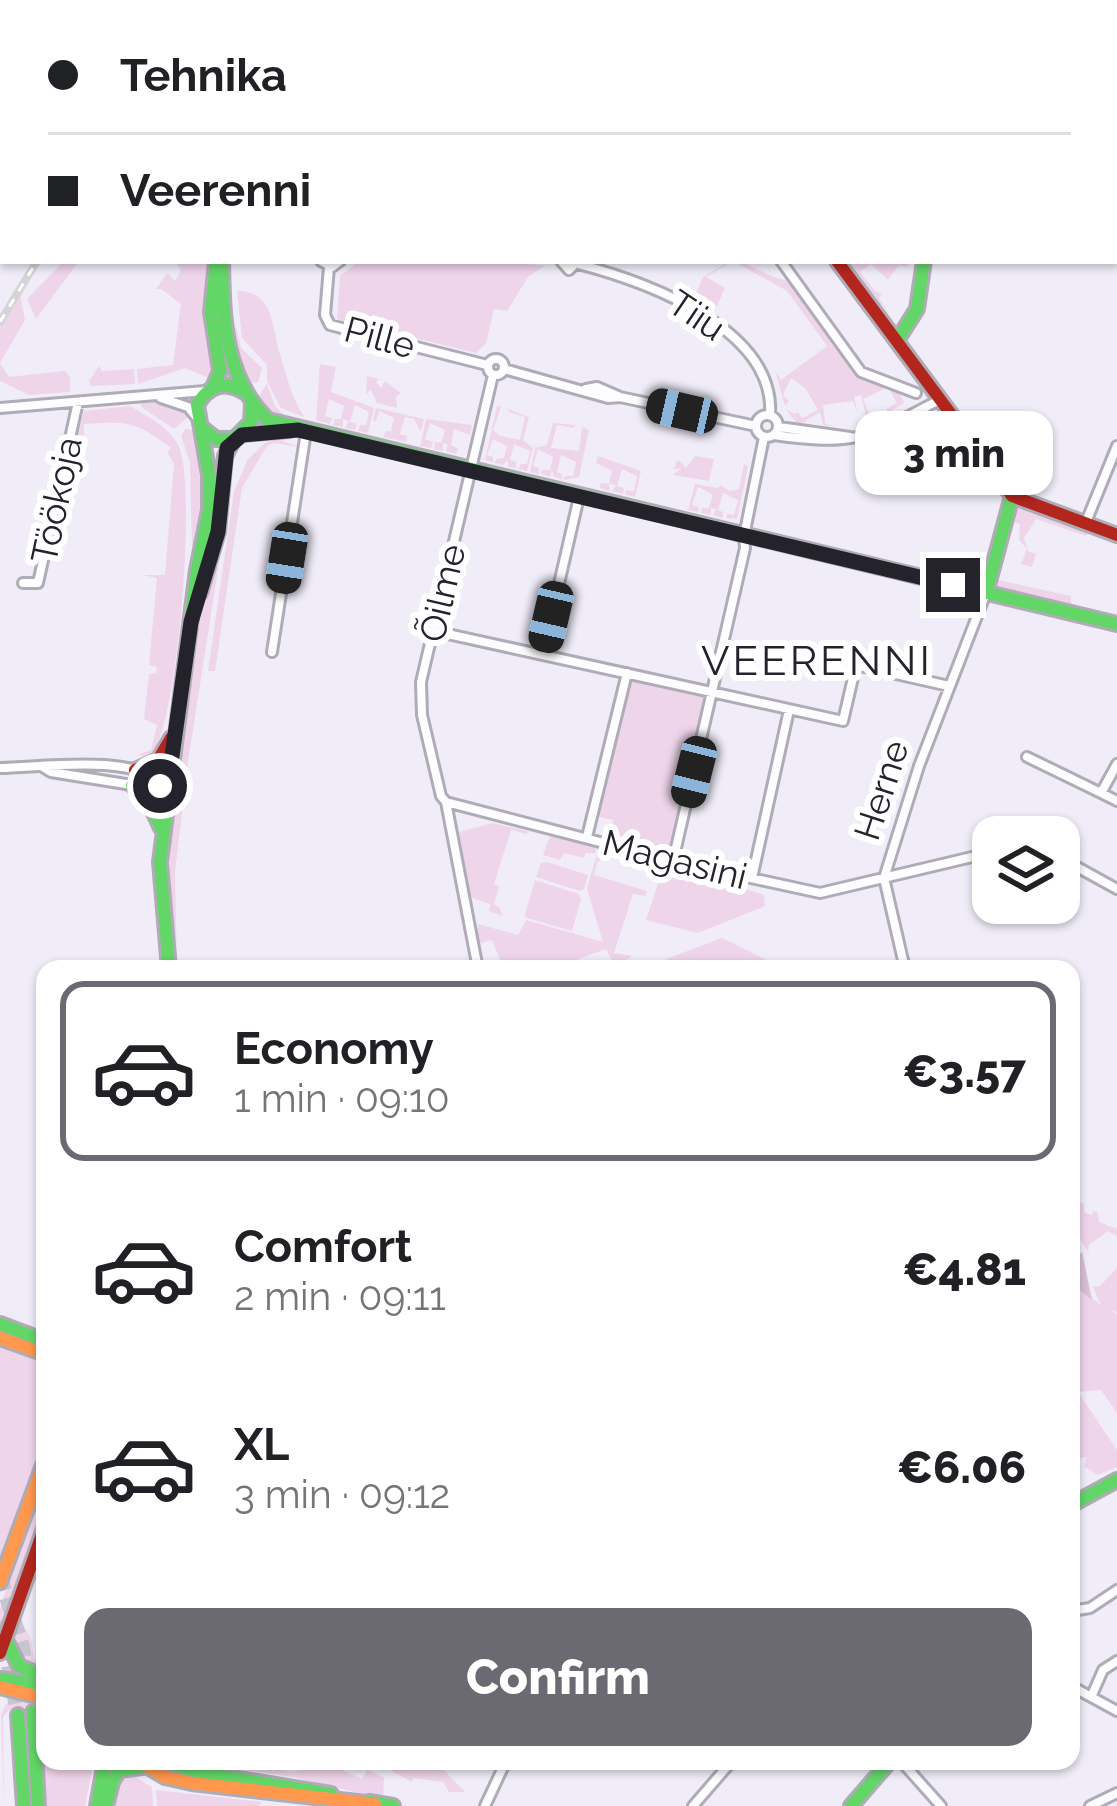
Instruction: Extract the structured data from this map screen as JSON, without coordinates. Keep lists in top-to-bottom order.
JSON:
{
  "streets": {
    "main road": ["Herne"],
    "street": [
      "Tiiu",
      "Pille",
      "Töökoja",
      "Õilme",
      "Magasini"
    ]
  },
  "crossings": [
    ["Õilme", "Magasini"],
    ["Herne", "Magasini"]
  ],
  "districts": ["VEERENNI"],
  "page": {
    "banner": ["Tehnika", "Veerenni"],
    "bubble": "3 min",
    "list": [
      {
        "name": "Economy",
        "note": "1 min · 09:10",
        "value": "€3.57"
      },
      {
        "name": "Comfort",
        "note": "2 min · 09:11",
        "value": "€4.81"
      },
      {
        "name": "XL",
        "note": "3 min · 09:12",
        "value": "€6.06"
      }
    ],
    "buttons": "Confirm"
  }
}
